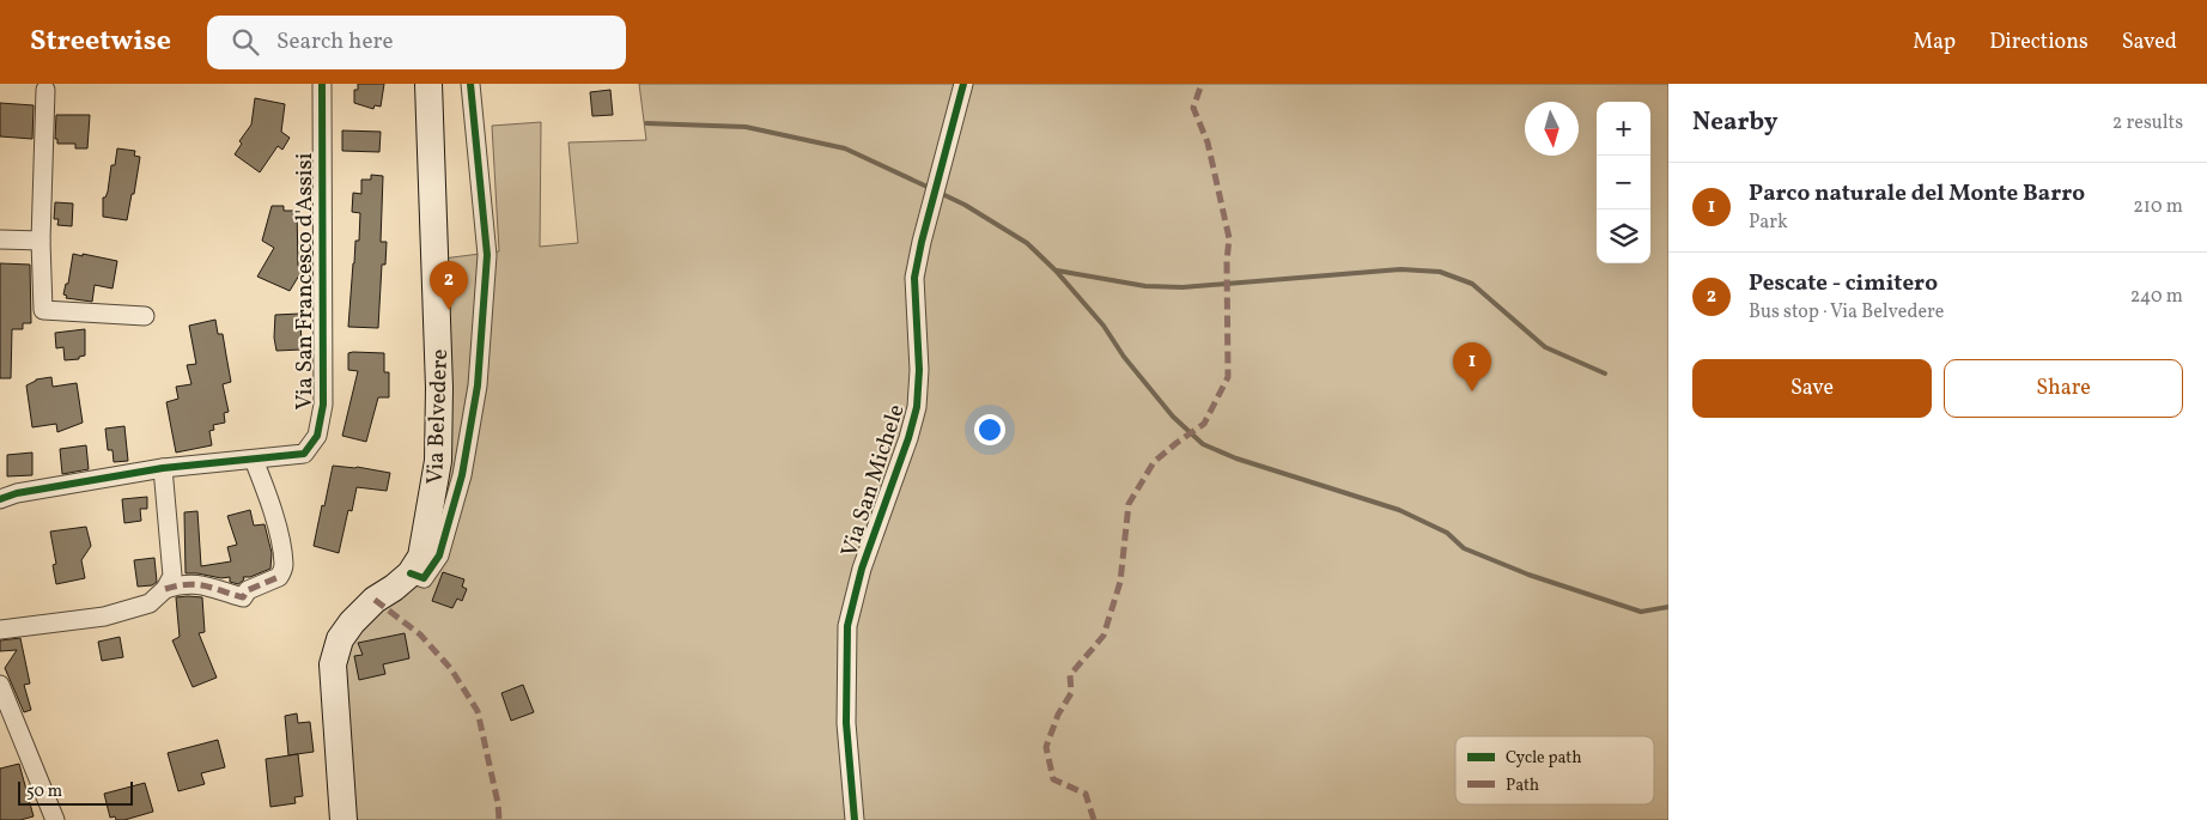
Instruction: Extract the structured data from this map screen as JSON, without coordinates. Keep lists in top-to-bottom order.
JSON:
{
  "streets": {
    "main road": ["Via Belvedere"],
    "street": ["Via San Francesco d'Assisi", "Via San Michele"]
  },
  "legend": ["Cycle path", "Path"],
  "scale_bar": "50 m",
  "north": "bottom",
  "page": {
    "header": "Streetwise",
    "search": "Search here",
    "nav": ["Map", "Directions", "Saved"],
    "heading": ["Nearby", "2 results"],
    "map_buttons": ["+", "−"],
    "list": [
      {
        "mark": "1",
        "name": "Parco naturale del Monte Barro",
        "note": "Park",
        "value": "210 m"
      },
      {
        "mark": "2",
        "name": "Pescate - cimitero",
        "note": "Bus stop · Via Belvedere",
        "value": "240 m"
      }
    ],
    "pins": ["2", "1"],
    "buttons": ["Save", "Share"],
    "scale": "50 m"
  }
}
